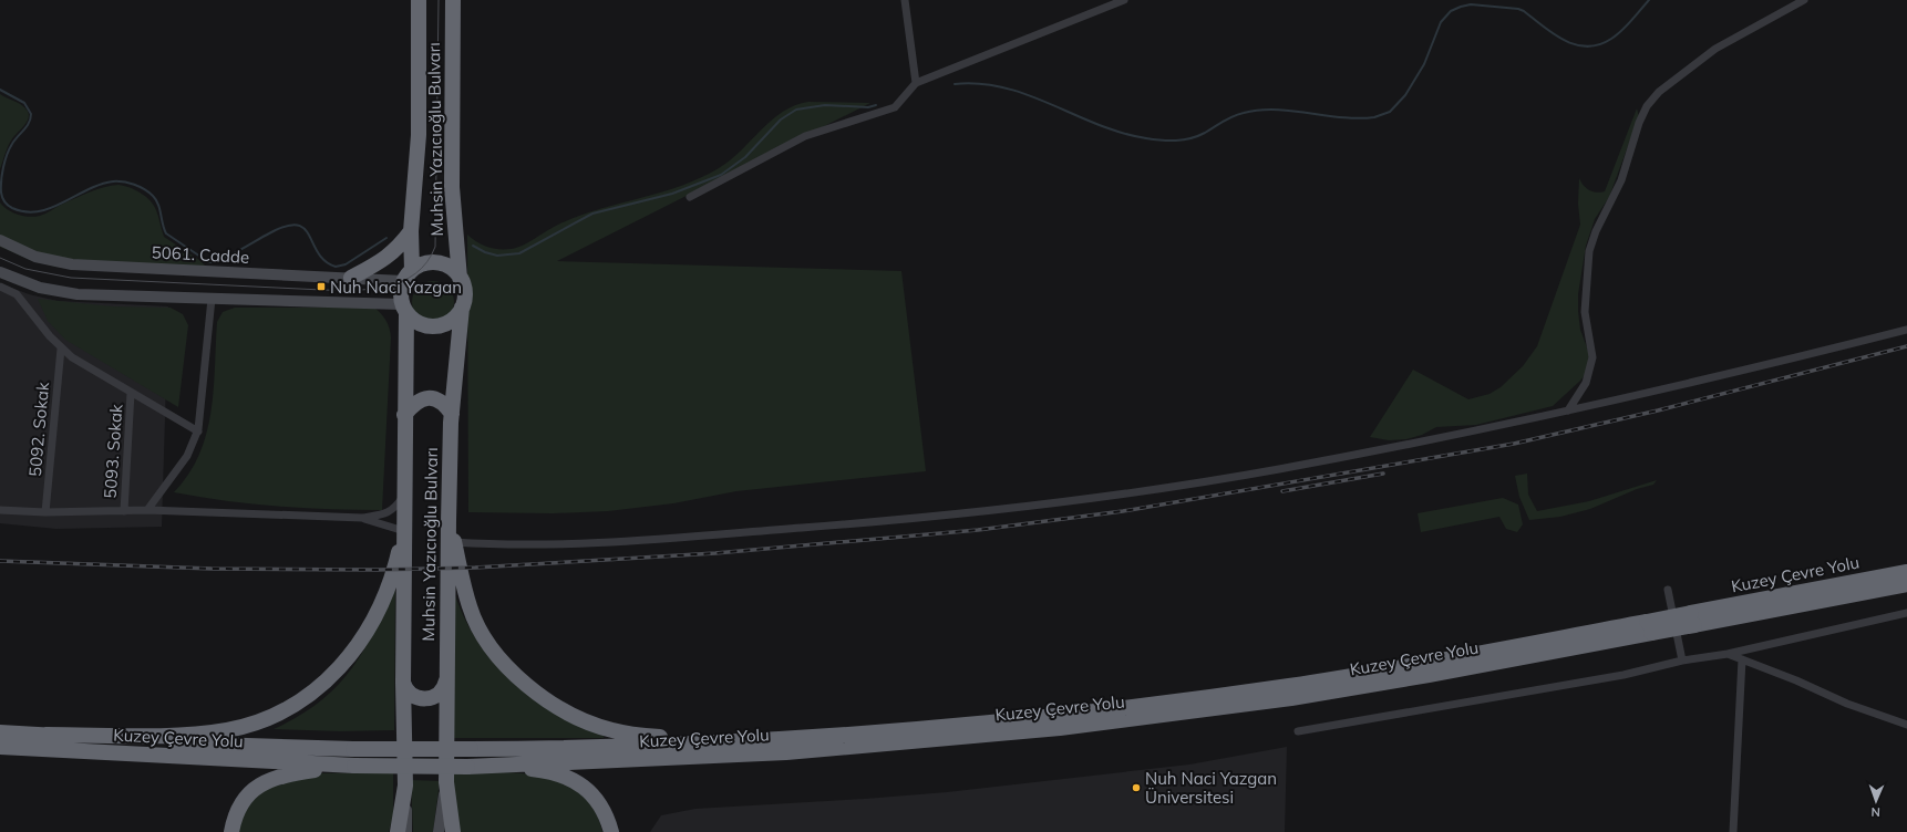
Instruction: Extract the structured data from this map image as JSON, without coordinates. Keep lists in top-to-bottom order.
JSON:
{
  "streets": {
    "highway": ["Muhsin Yazıcıoğlu Bulvarı", "Kuzey Çevre Yolu"],
    "street": ["5061. Cadde", "5092. Sokak", "5093. Sokak"]
  },
  "crossings": [
    ["Muhsin Yazıcıoğlu Bulvarı", "5061. Cadde"]
  ],
  "places": {
    "transit": ["Nuh Naci Yazgan"],
    "other": ["Nuh Naci Yazgan Üniversitesi"]
  },
  "north": "bottom"
}
